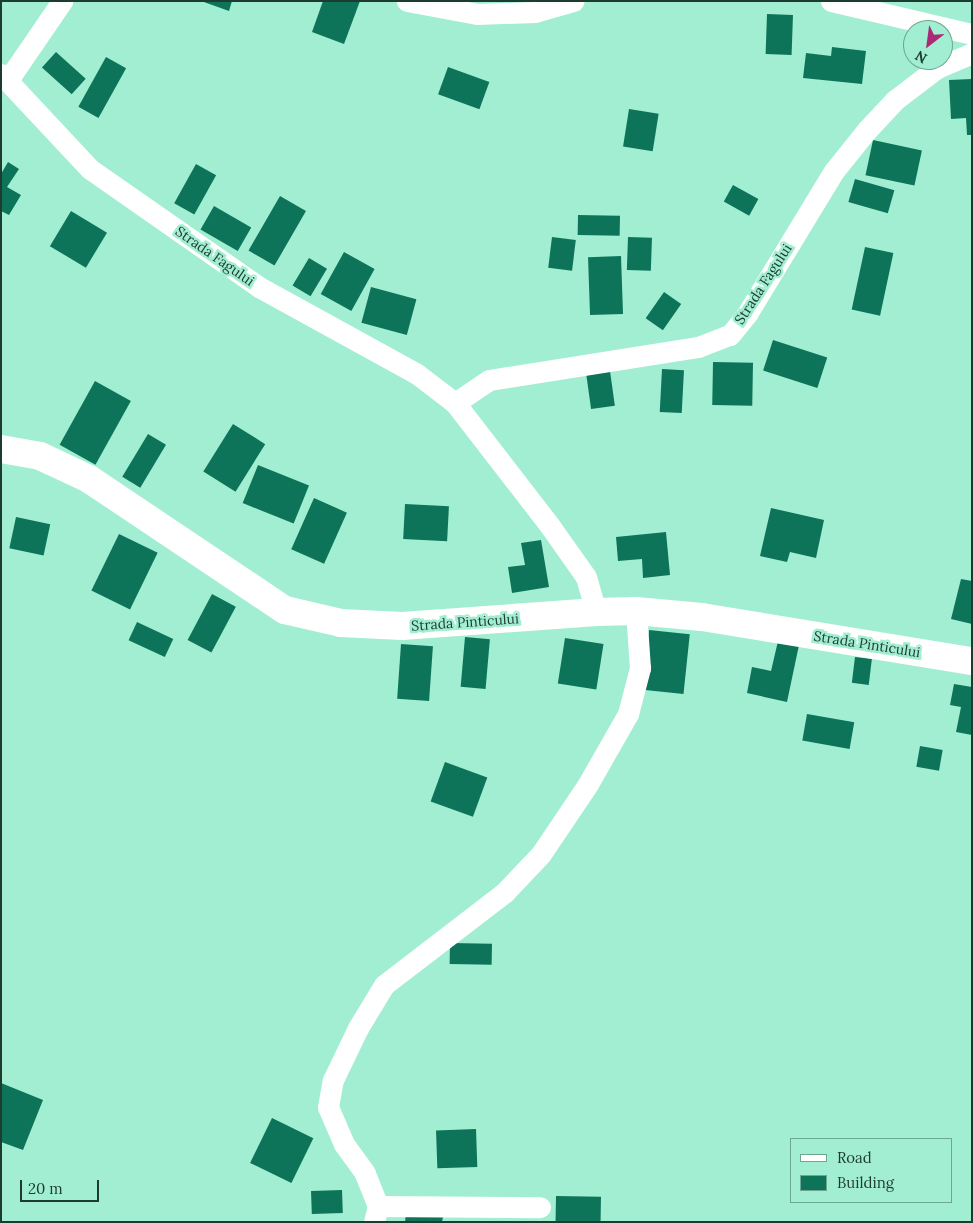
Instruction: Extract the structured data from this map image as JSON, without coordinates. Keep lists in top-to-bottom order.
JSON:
{
  "streets": {
    "main road": ["Strada Pinticului"],
    "street": ["Strada Fagului"]
  },
  "crossings": [
    ["Strada Fagului", "Strada Pinticului"]
  ],
  "legend": ["Road", "Building"],
  "scale_bar": "20 m",
  "north": "bottom left"
}
